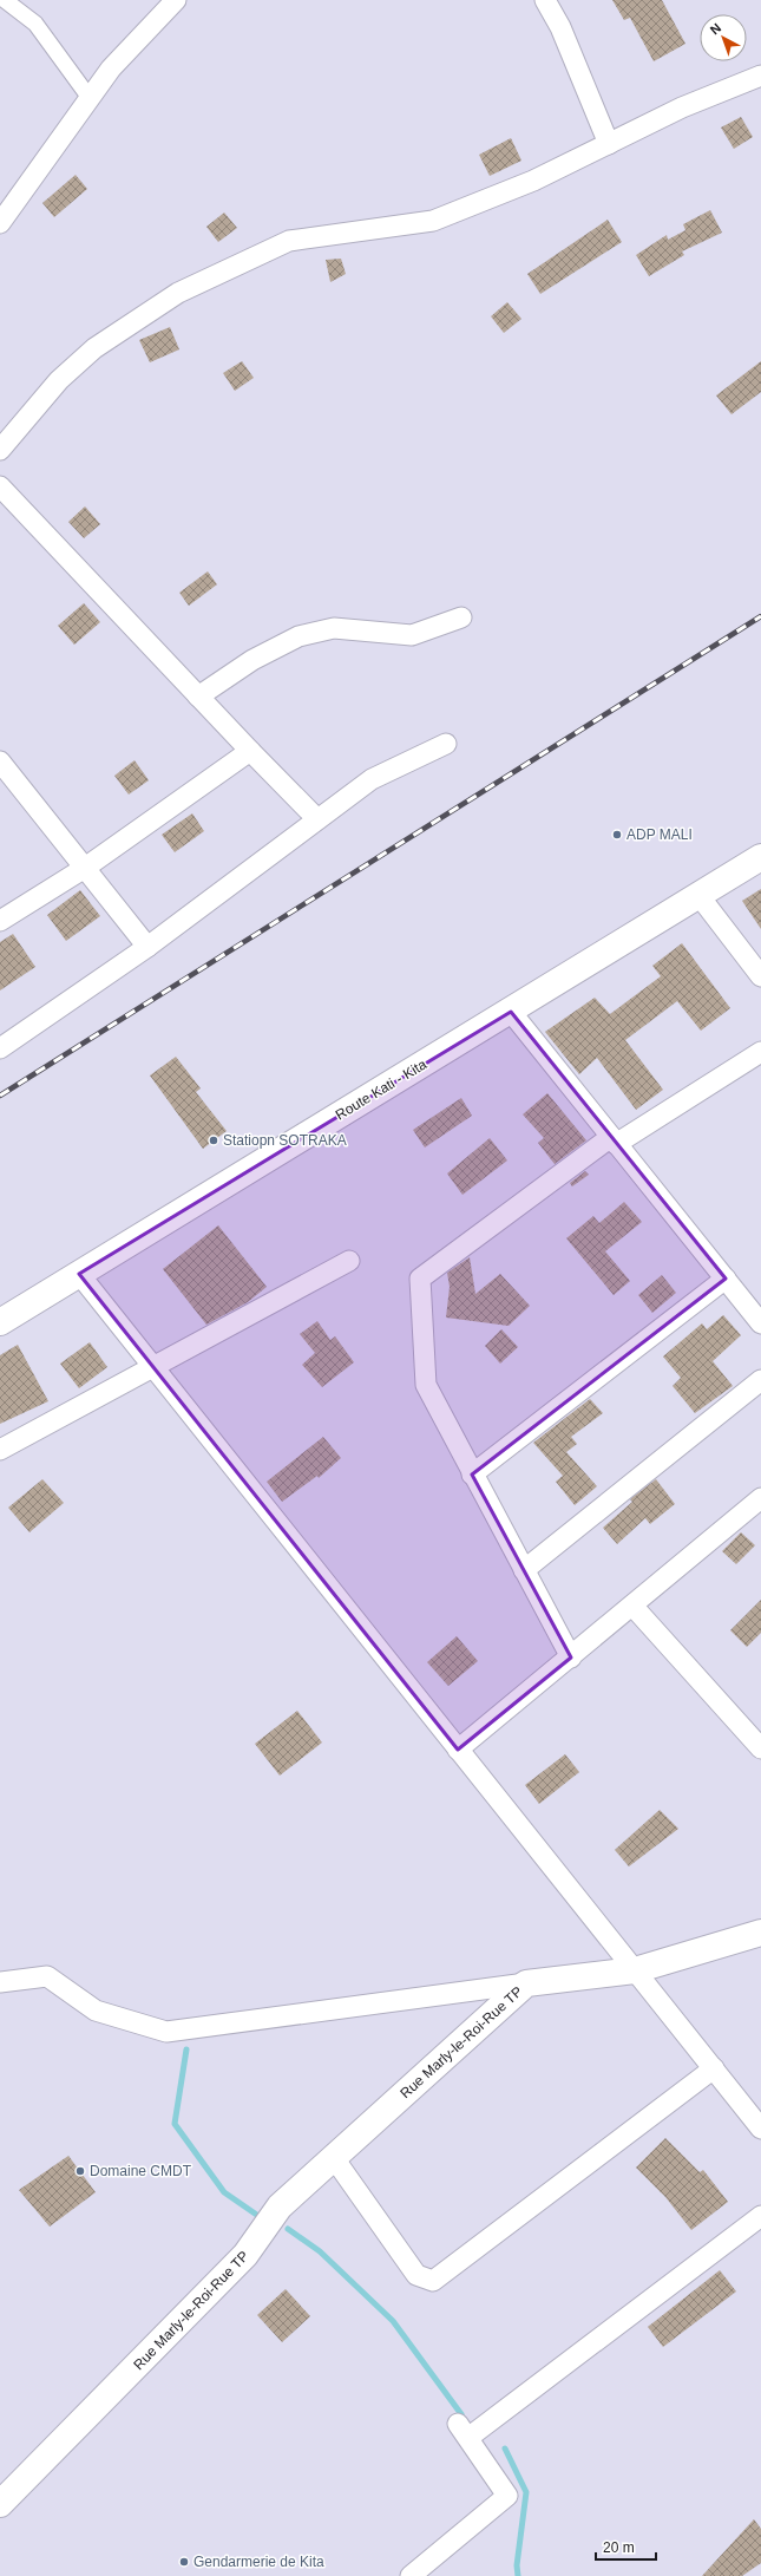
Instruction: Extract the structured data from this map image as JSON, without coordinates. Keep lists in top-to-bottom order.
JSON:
{
  "streets": {
    "street": ["Route Kati - Kita", "Rue Marly-le-Roi-Rue TP"]
  },
  "places": [
    "ADP MALI",
    "Statiopn SOTRAKA",
    "Domaine CMDT",
    "Gendarmerie de Kita"
  ],
  "scale_bar": "20 m",
  "north": "top left"
}
